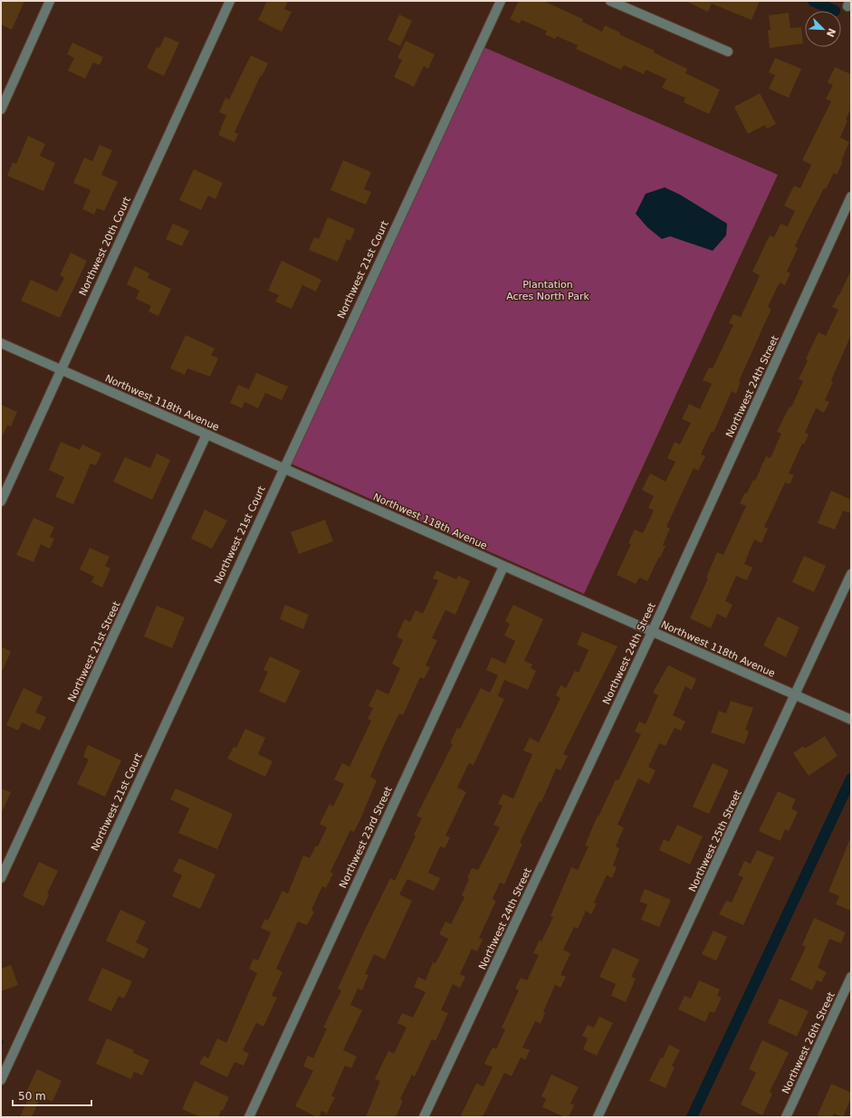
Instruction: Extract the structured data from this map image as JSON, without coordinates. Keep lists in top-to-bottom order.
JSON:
{
  "streets": {
    "street": [
      "Northwest 20th Court",
      "Northwest 21st Court",
      "Northwest 24th Street",
      "Northwest 118th Avenue",
      "Northwest 21st Street",
      "Northwest 23rd Street",
      "Northwest 25th Street",
      "Northwest 26th Street"
    ]
  },
  "crossings": [
    ["Northwest 20th Court", "Northwest 118th Avenue"],
    ["Northwest 21st Court", "Northwest 118th Avenue"],
    ["Northwest 24th Street", "Northwest 118th Avenue"],
    ["Northwest 118th Avenue", "Northwest 21st Street"],
    ["Northwest 118th Avenue", "Northwest 23rd Street"],
    ["Northwest 118th Avenue", "Northwest 25th Street"]
  ],
  "parks": ["Plantation Acres North Park"],
  "scale_bar": "50 m",
  "north": "bottom right"
}
